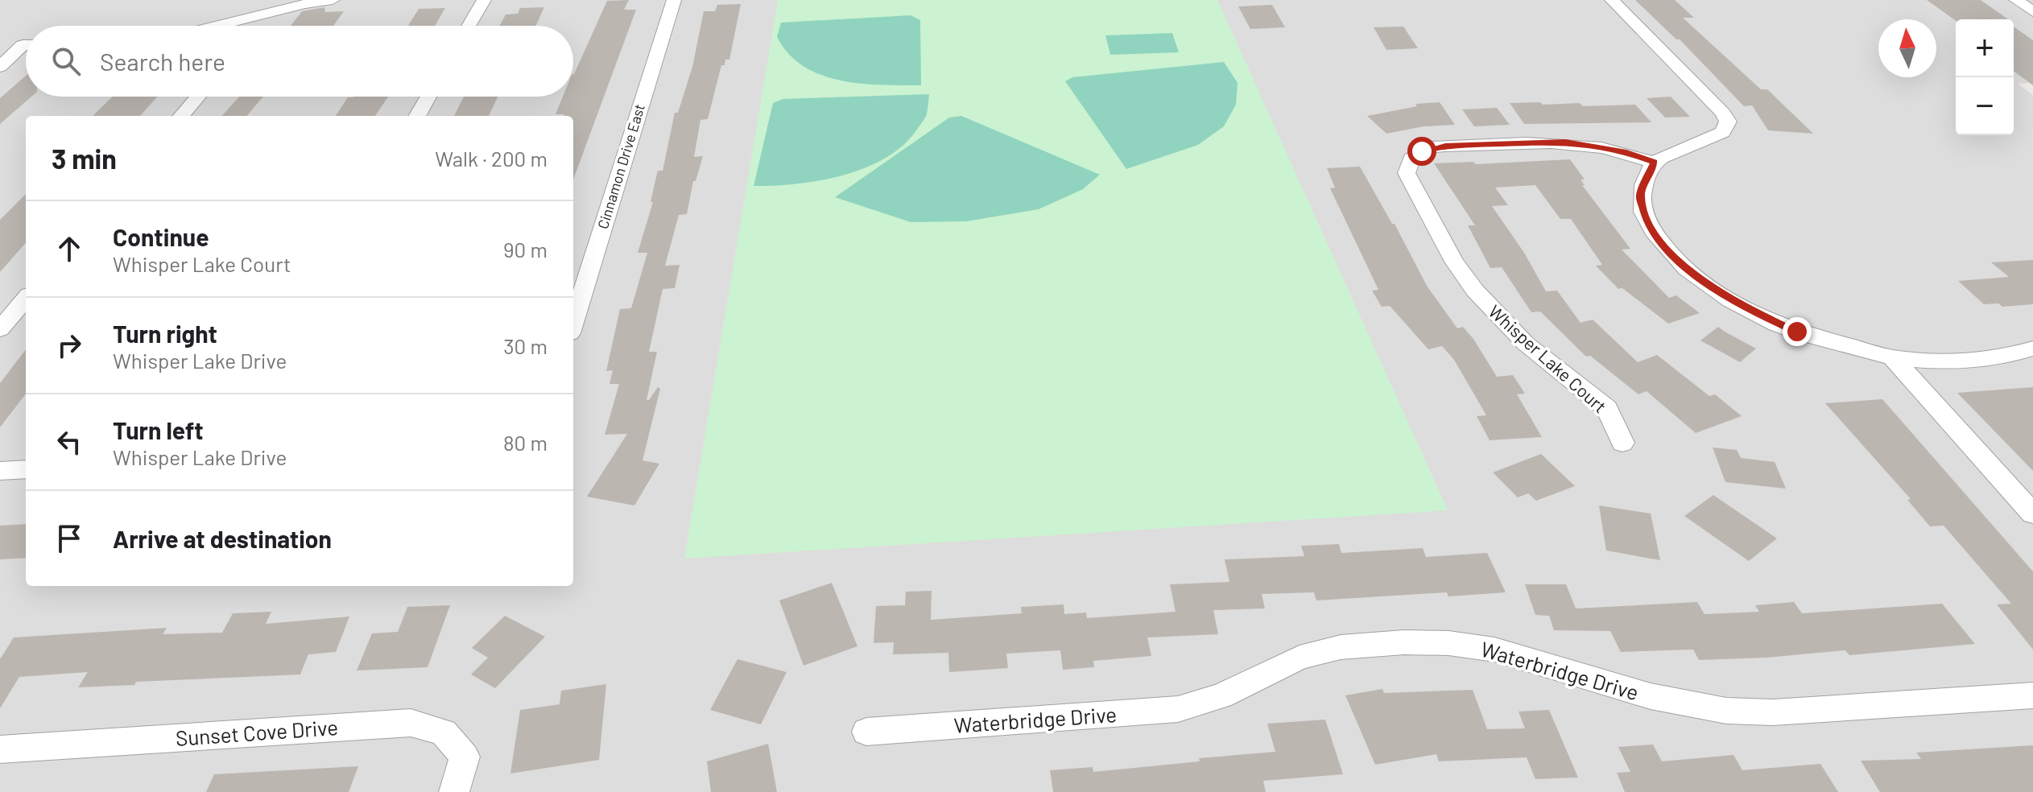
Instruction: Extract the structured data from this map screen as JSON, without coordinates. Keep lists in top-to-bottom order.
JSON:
{
  "streets": {
    "street": [
      "Cinnamon Drive East",
      "Whisper Lake Court",
      "Waterbridge Drive",
      "Sunset Cove Drive"
    ]
  },
  "north": "top",
  "page": {
    "map_buttons": ["+", "−"],
    "search": "Search here",
    "heading": ["3 min", "Walk · 200 m"],
    "list": [
      ["Continue", "Whisper Lake Court", "90 m"],
      ["Turn right", "Whisper Lake Drive", "30 m"],
      ["Turn left", "Whisper Lake Drive", "80 m"],
      "Arrive at destination"
    ]
  }
}
